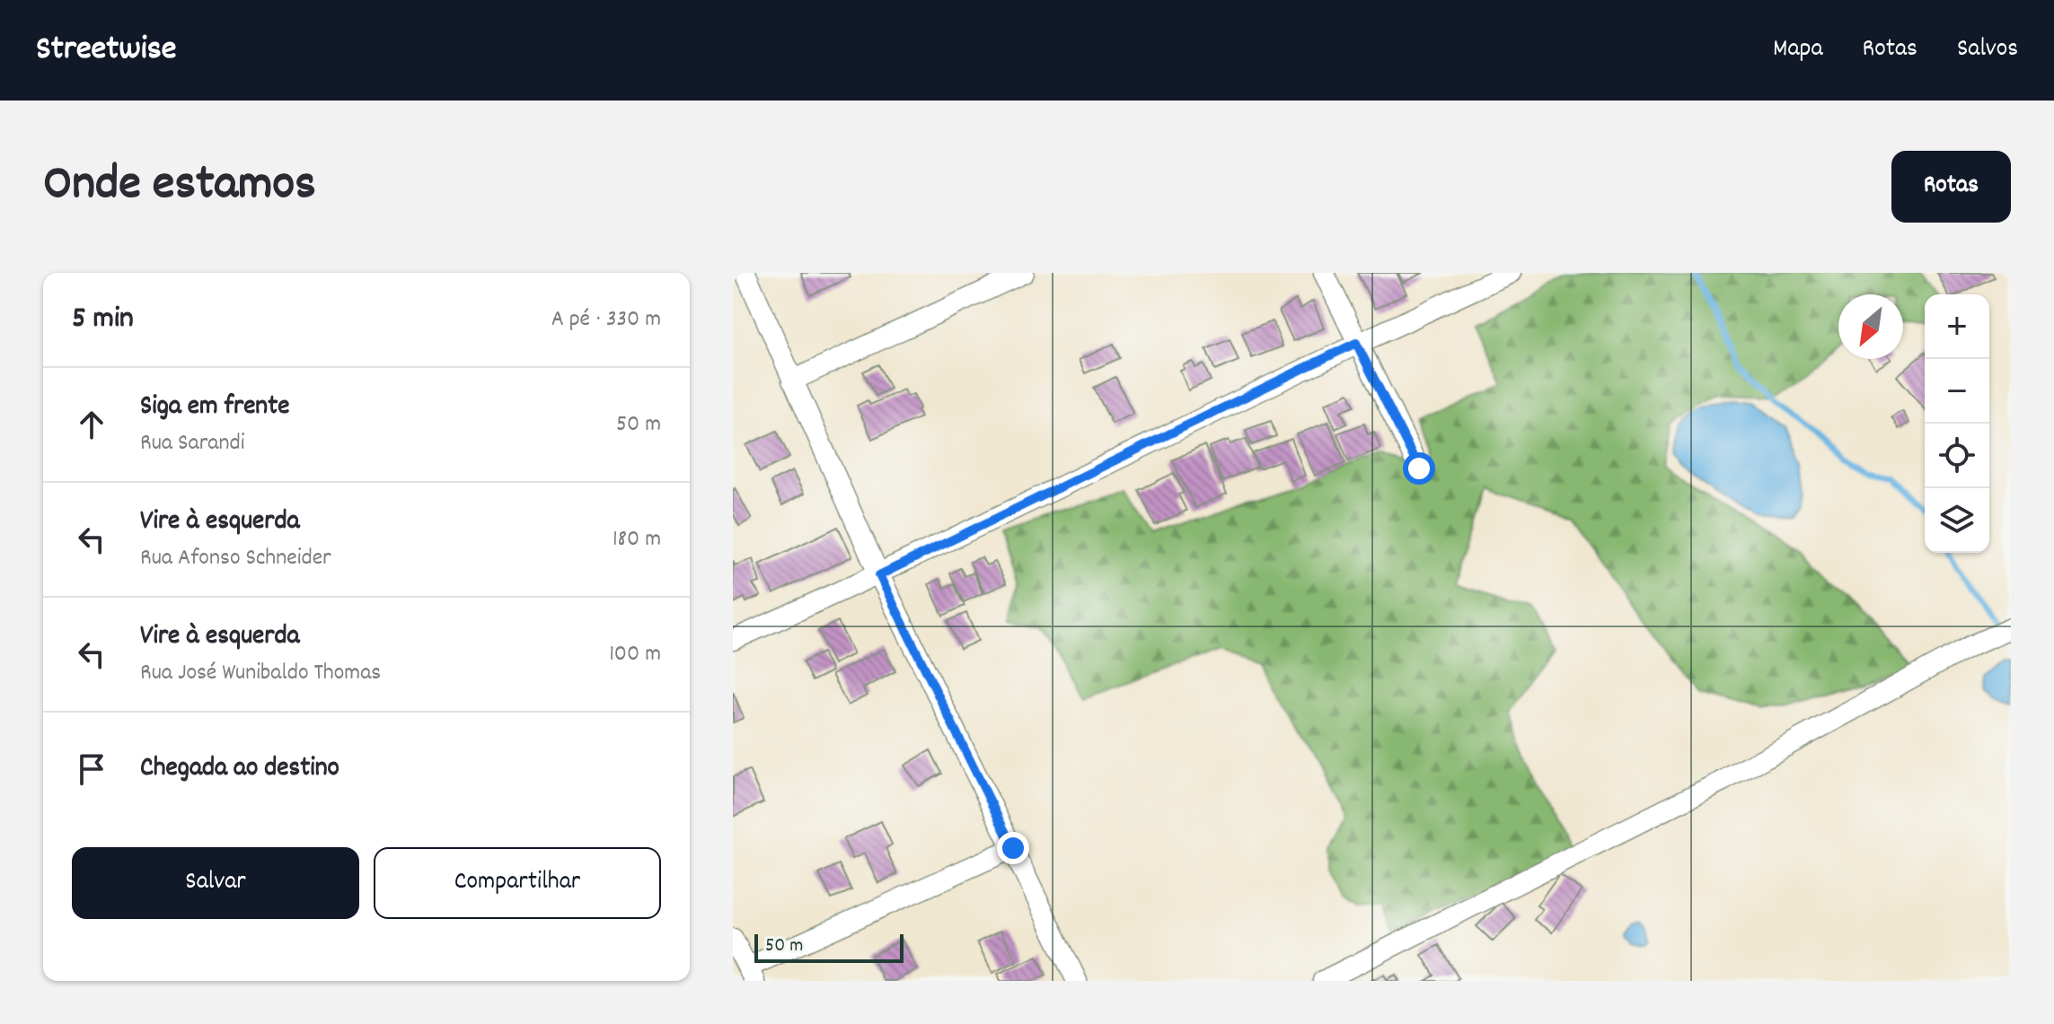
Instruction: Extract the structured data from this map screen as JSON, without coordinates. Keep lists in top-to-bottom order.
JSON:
{
  "scale_bar": "50 m",
  "north": "bottom left",
  "page": {
    "header": "Streetwise",
    "nav": ["Mapa", "Rotas", "Salvos"],
    "title": "Onde estamos",
    "buttons": [
      "Rotas",
      ["Salvar", "Compartilhar"]
    ],
    "heading": ["5 min", "A pé · 330 m"],
    "map_buttons": ["+", "−"],
    "list": [
      ["Siga em frente", "Rua Sarandi", "50 m"],
      ["Vire à esquerda", "Rua Afonso Schneider", "180 m"],
      ["Vire à esquerda", "Rua José Wunibaldo Thomas", "100 m"],
      "Chegada ao destino"
    ],
    "scale": "50 m"
  }
}
